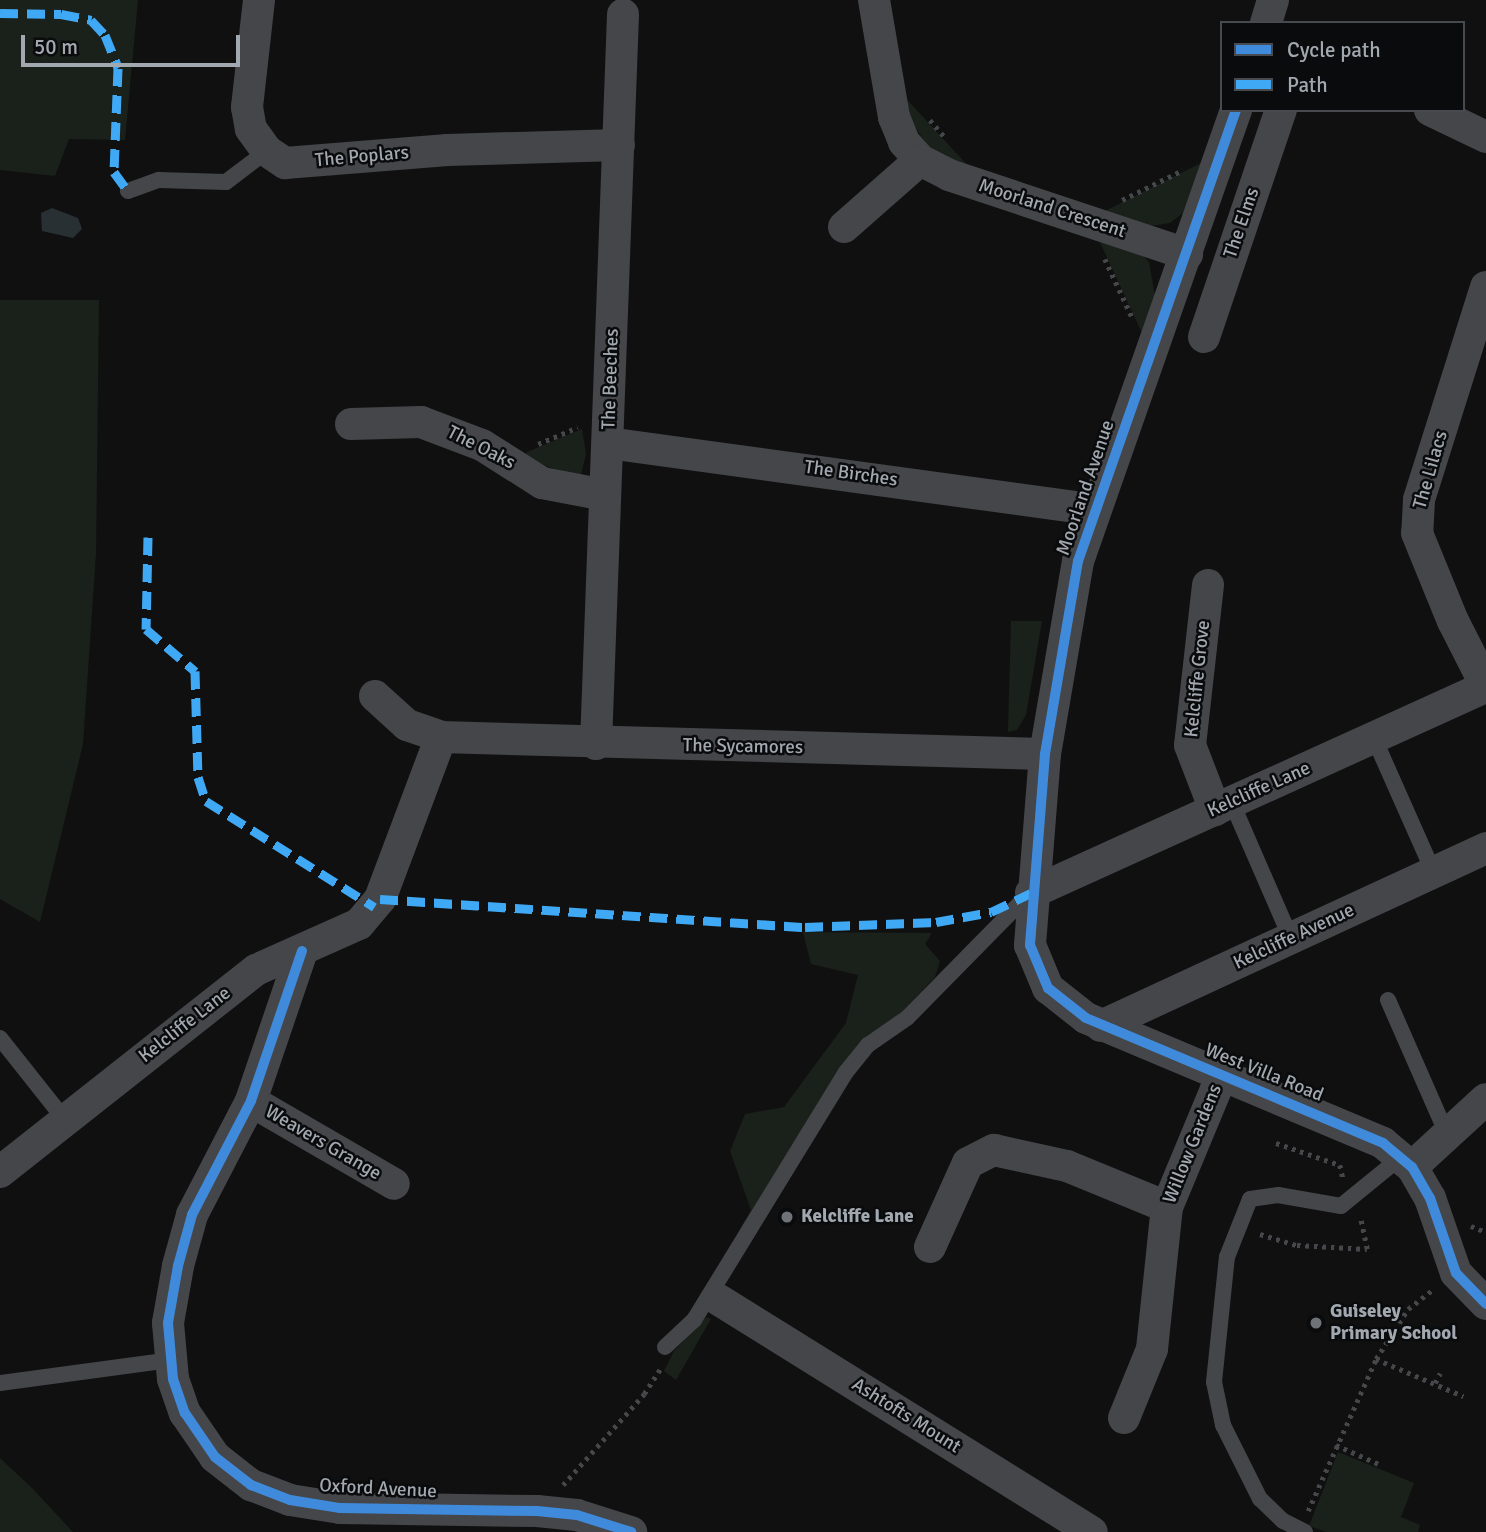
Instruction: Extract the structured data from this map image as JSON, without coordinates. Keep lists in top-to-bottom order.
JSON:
{
  "streets": {
    "street": [
      "The Poplars",
      "Moorland Crescent",
      "The Elms",
      "The Beeches",
      "The Oaks",
      "The Lilacs",
      "The Birches",
      "Moorland Avenue",
      "Kelcliffe Grove",
      "The Sycamores",
      "Kelcliffe Lane",
      "Kelcliffe Avenue",
      "West Villa Road",
      "Weavers Grange",
      "Willow Gardens",
      "Ashtofts Mount",
      "Oxford Avenue"
    ]
  },
  "crossings": [
    ["The Poplars", "The Beeches"],
    ["Moorland Crescent", "Moorland Avenue"],
    ["The Beeches", "The Oaks"],
    ["The Beeches", "The Birches"],
    ["The Beeches", "The Sycamores"],
    ["The Lilacs", "Kelcliffe Lane"],
    ["The Birches", "Moorland Avenue"],
    ["Moorland Avenue", "The Sycamores"],
    ["Moorland Avenue", "Kelcliffe Lane"],
    ["Moorland Avenue", "West Villa Road"],
    ["Kelcliffe Grove", "Kelcliffe Lane"],
    ["The Sycamores", "Kelcliffe Lane"],
    ["Kelcliffe Lane", "West Villa Road"],
    ["Kelcliffe Lane", "Oxford Avenue"],
    ["Kelcliffe Avenue", "West Villa Road"],
    ["West Villa Road", "Willow Gardens"],
    ["Weavers Grange", "Oxford Avenue"]
  ],
  "places": ["Kelcliffe Lane", "Guiseley Primary School"],
  "legend": ["Cycle path", "Path"],
  "scale_bar": "50 m"
}
